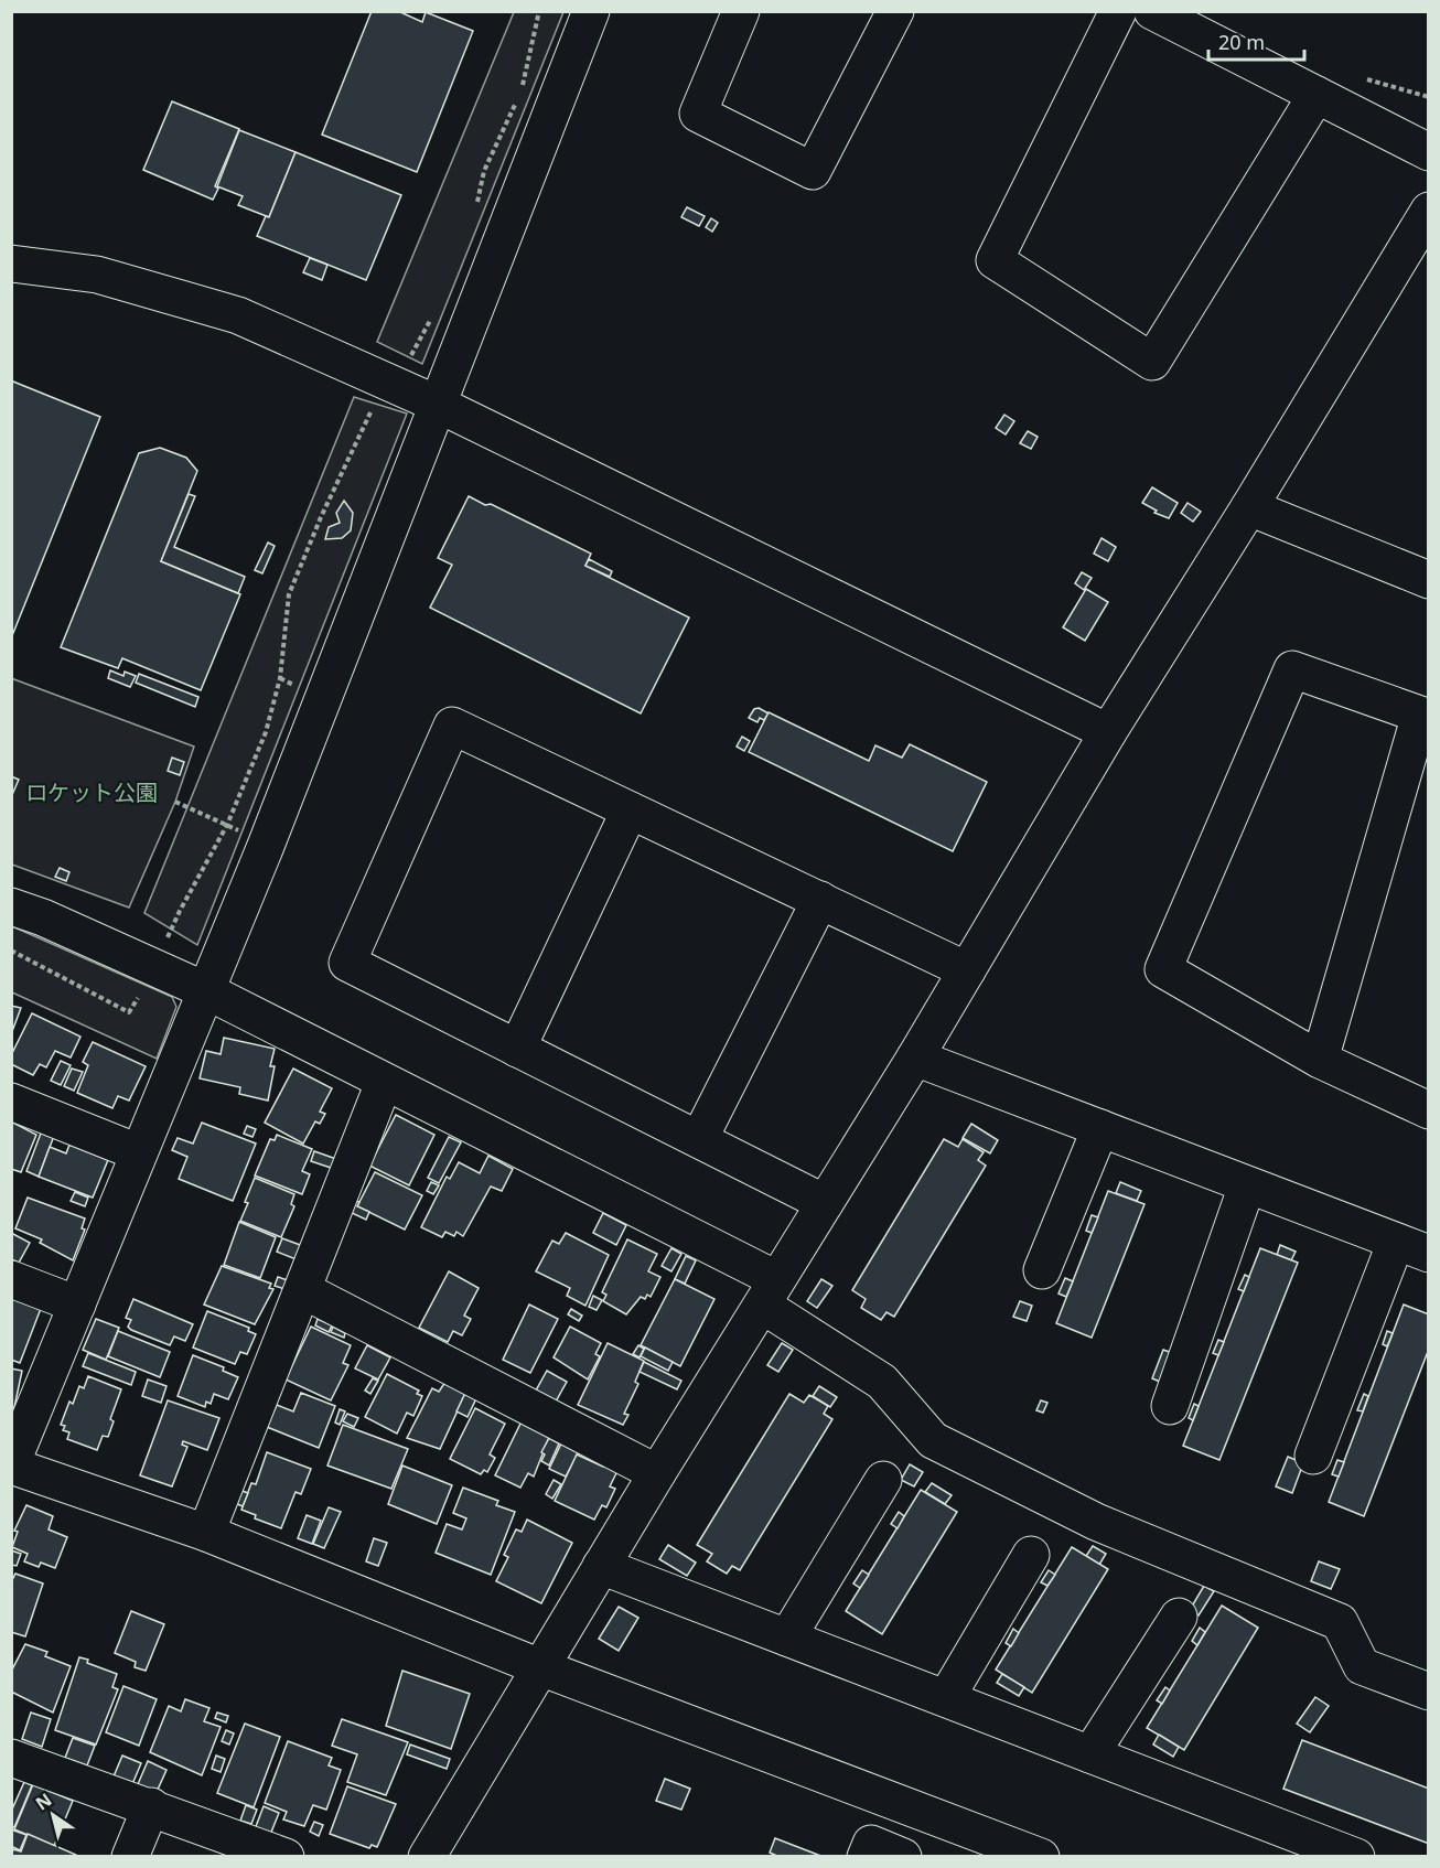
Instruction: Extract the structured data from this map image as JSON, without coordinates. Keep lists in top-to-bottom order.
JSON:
{
  "parks": ["ロケット公園"],
  "scale_bar": "20 m",
  "north": "top left"
}
